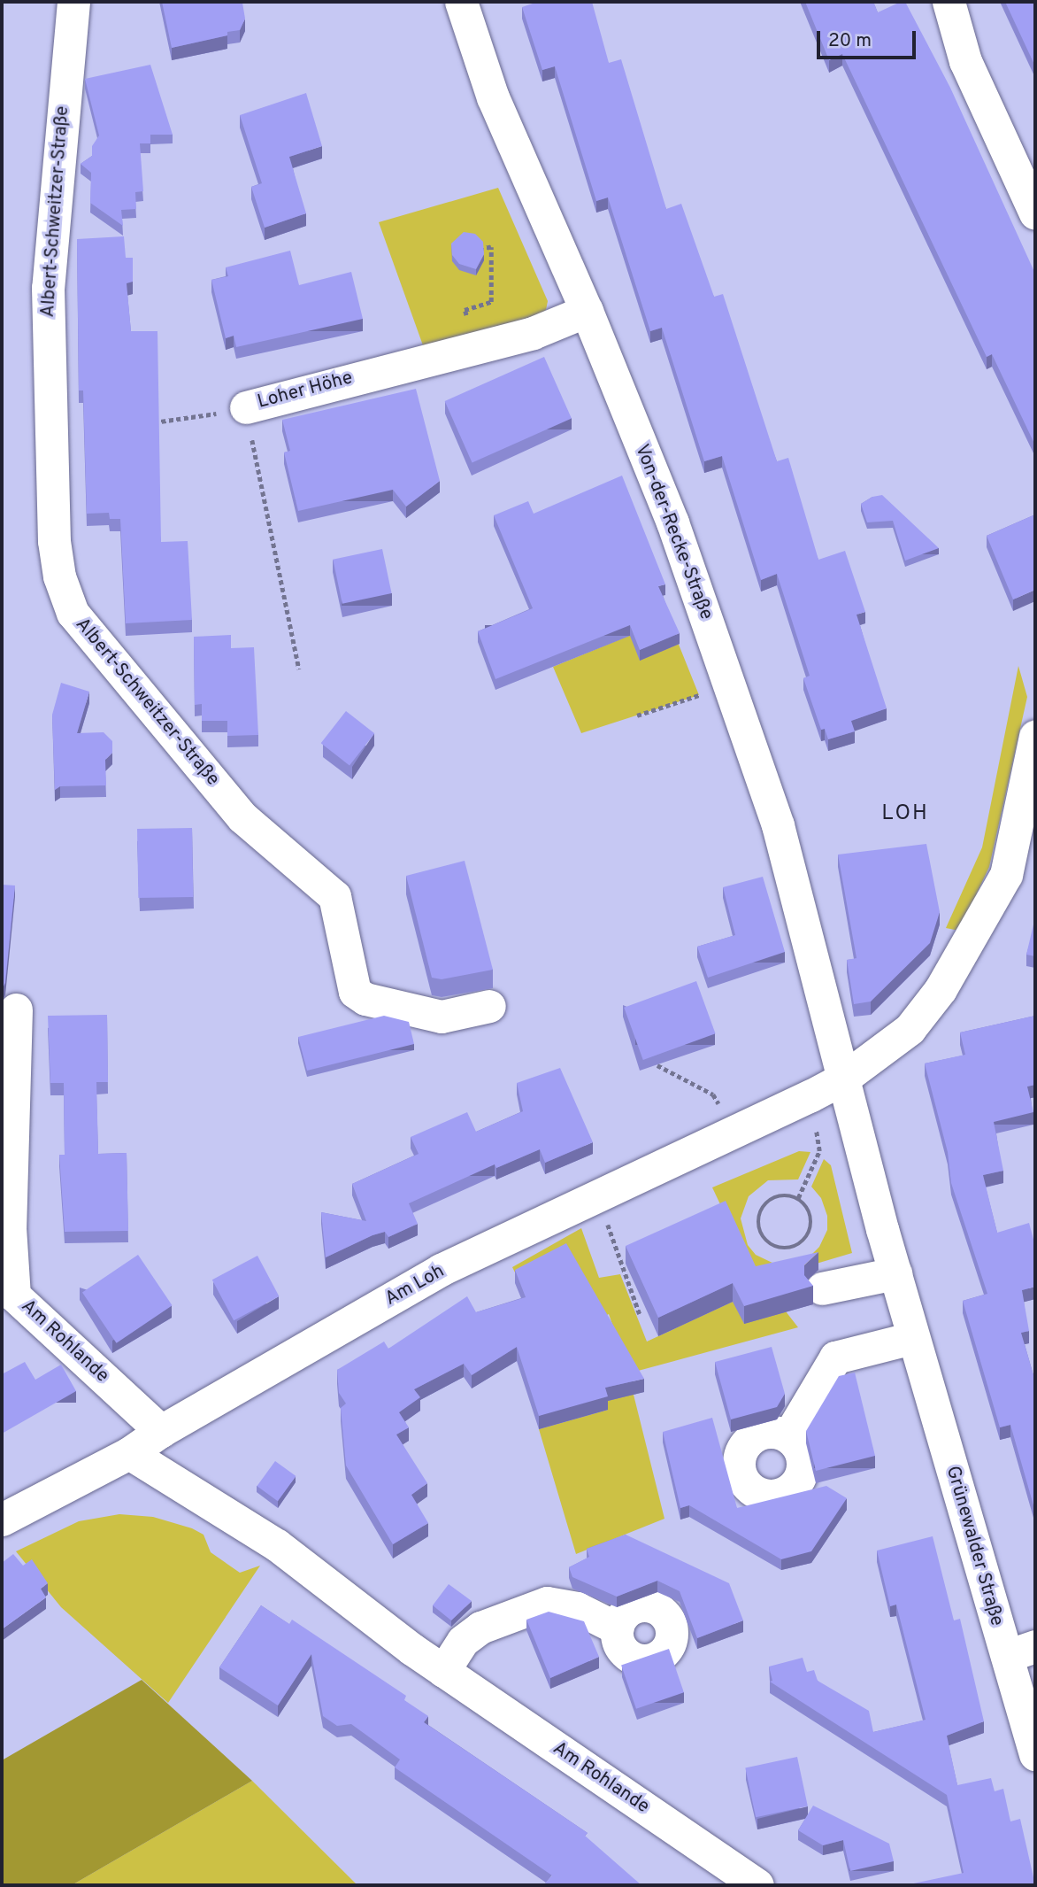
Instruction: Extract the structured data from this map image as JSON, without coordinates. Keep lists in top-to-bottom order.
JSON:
{
  "streets": {
    "street": [
      "Albert-Schweitzer-Straße",
      "Loher Höhe",
      "Von-der-Recke-Straße",
      "Am Loh",
      "Am Rohlande",
      "Grünewalder Straße"
    ]
  },
  "crossings": [
    ["Loher Höhe", "Von-der-Recke-Straße"],
    ["Von-der-Recke-Straße", "Am Loh"],
    ["Von-der-Recke-Straße", "Grünewalder Straße"],
    ["Am Loh", "Am Rohlande"],
    ["Am Loh", "Grünewalder Straße"]
  ],
  "districts": ["LOH"],
  "scale_bar": "20 m"
}
